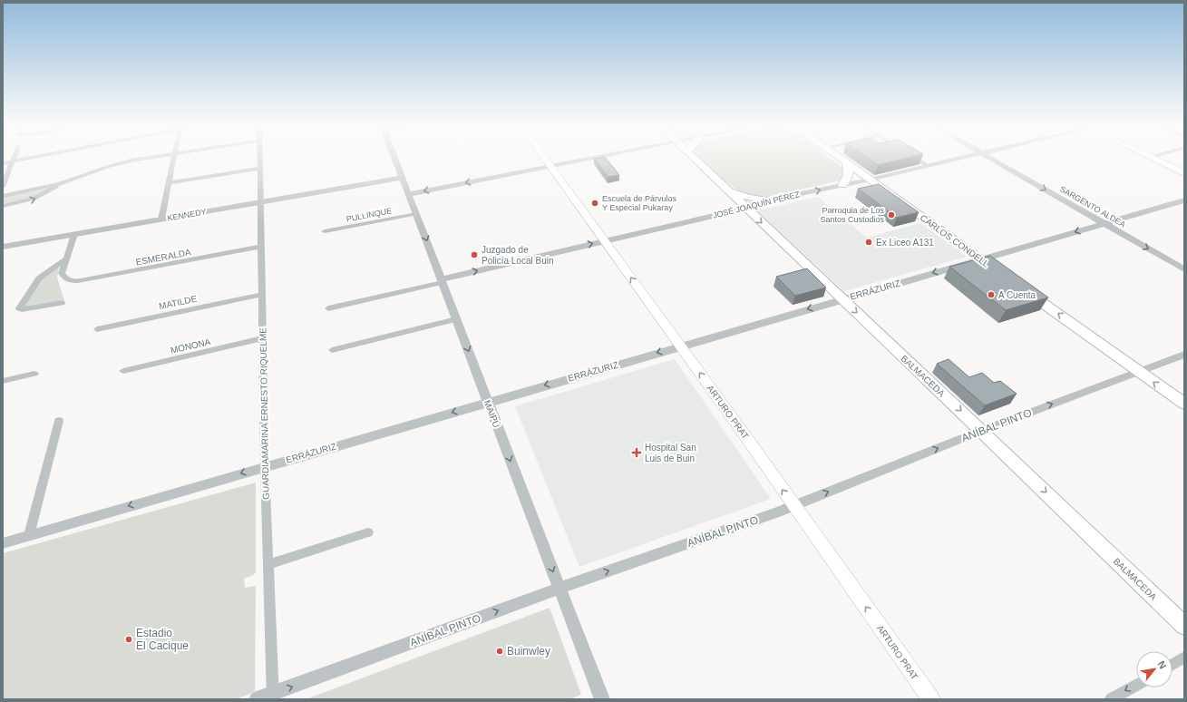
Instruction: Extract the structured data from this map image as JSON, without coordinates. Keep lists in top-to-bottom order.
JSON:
{
  "streets": {
    "main road": ["CARLOS CONDELL", "BALMACEDA", "ARTURO PRAT"],
    "street": [
      "JOSÉ JOAQUÍN PÉREZ",
      "SARGENTO ALDEA",
      "KENNEDY",
      "PULLINQUE",
      "ESMERALDA",
      "ERRÁZURIZ",
      "MATILDE",
      "MONONA",
      "GUARDIAMARINA ERNESTO RIQUELME",
      "MAIPÚ",
      "ANÍBAL PINTO"
    ]
  },
  "crossings": [
    ["JOSÉ JOAQUÍN PÉREZ", "CARLOS CONDELL"],
    ["JOSÉ JOAQUÍN PÉREZ", "BALMACEDA"],
    ["JOSÉ JOAQUÍN PÉREZ", "ARTURO PRAT"],
    ["JOSÉ JOAQUÍN PÉREZ", "MAIPÚ"],
    ["SARGENTO ALDEA", "ERRÁZURIZ"],
    ["KENNEDY", "ARTURO PRAT"],
    ["KENNEDY", "GUARDIAMARINA ERNESTO RIQUELME"],
    ["KENNEDY", "MAIPÚ"],
    ["PULLINQUE", "MAIPÚ"],
    ["CARLOS CONDELL", "ERRÁZURIZ"],
    ["ESMERALDA", "GUARDIAMARINA ERNESTO RIQUELME"],
    ["ERRÁZURIZ", "BALMACEDA"],
    ["ERRÁZURIZ", "ARTURO PRAT"],
    ["ERRÁZURIZ", "GUARDIAMARINA ERNESTO RIQUELME"],
    ["ERRÁZURIZ", "MAIPÚ"],
    ["MATILDE", "GUARDIAMARINA ERNESTO RIQUELME"],
    ["MONONA", "GUARDIAMARINA ERNESTO RIQUELME"],
    ["BALMACEDA", "ANÍBAL PINTO"],
    ["ARTURO PRAT", "ANÍBAL PINTO"],
    ["GUARDIAMARINA ERNESTO RIQUELME", "ANÍBAL PINTO"],
    ["MAIPÚ", "ANÍBAL PINTO"]
  ],
  "one_way": [
    "JOSÉ JOAQUÍN PÉREZ",
    "SARGENTO ALDEA",
    "ERRÁZURIZ",
    "BALMACEDA",
    "ARTURO PRAT",
    "MAIPÚ",
    "ANÍBAL PINTO"
  ],
  "places": {
    "other": [
      "Escuela de Párvulos Y Especial Pukaray",
      "Parroquia de Los Santos Custodios",
      "Ex Liceo A131",
      "Juzgado de Policía Local Buin",
      "A Cuenta",
      "Estadio El Cacique",
      "Buinwley"
    ],
    "health": ["Hospital San Luis de Buin"]
  },
  "north": "top right"
}
